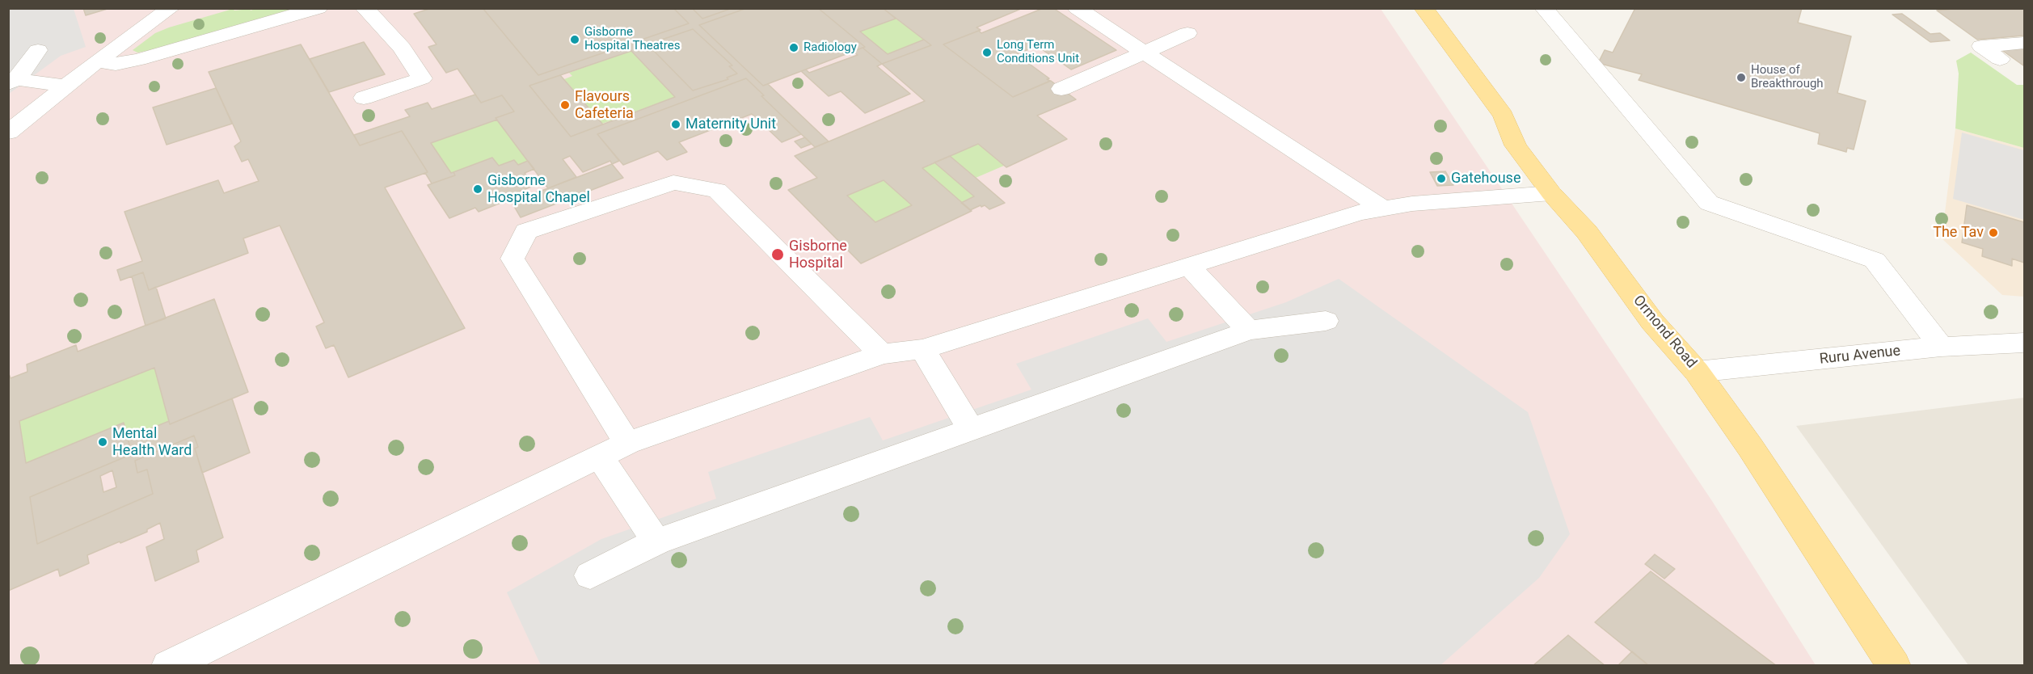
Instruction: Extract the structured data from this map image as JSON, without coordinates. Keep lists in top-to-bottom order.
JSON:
{
  "streets": {
    "main road": ["Ormond Road"],
    "street": ["Ruru Avenue"]
  },
  "crossings": [
    ["Ormond Road", "Ruru Avenue"]
  ],
  "places": [
    "Gisborne Hospital Theatres",
    "Radiology",
    "Long Term Conditions Unit",
    "House of Breakthrough",
    "Flavours Cafeteria",
    "Maternity Unit",
    "Gatehouse",
    "Gisborne Hospital Chapel",
    "The Tav",
    "Gisborne Hospital",
    "Mental Health Ward"
  ]
}
